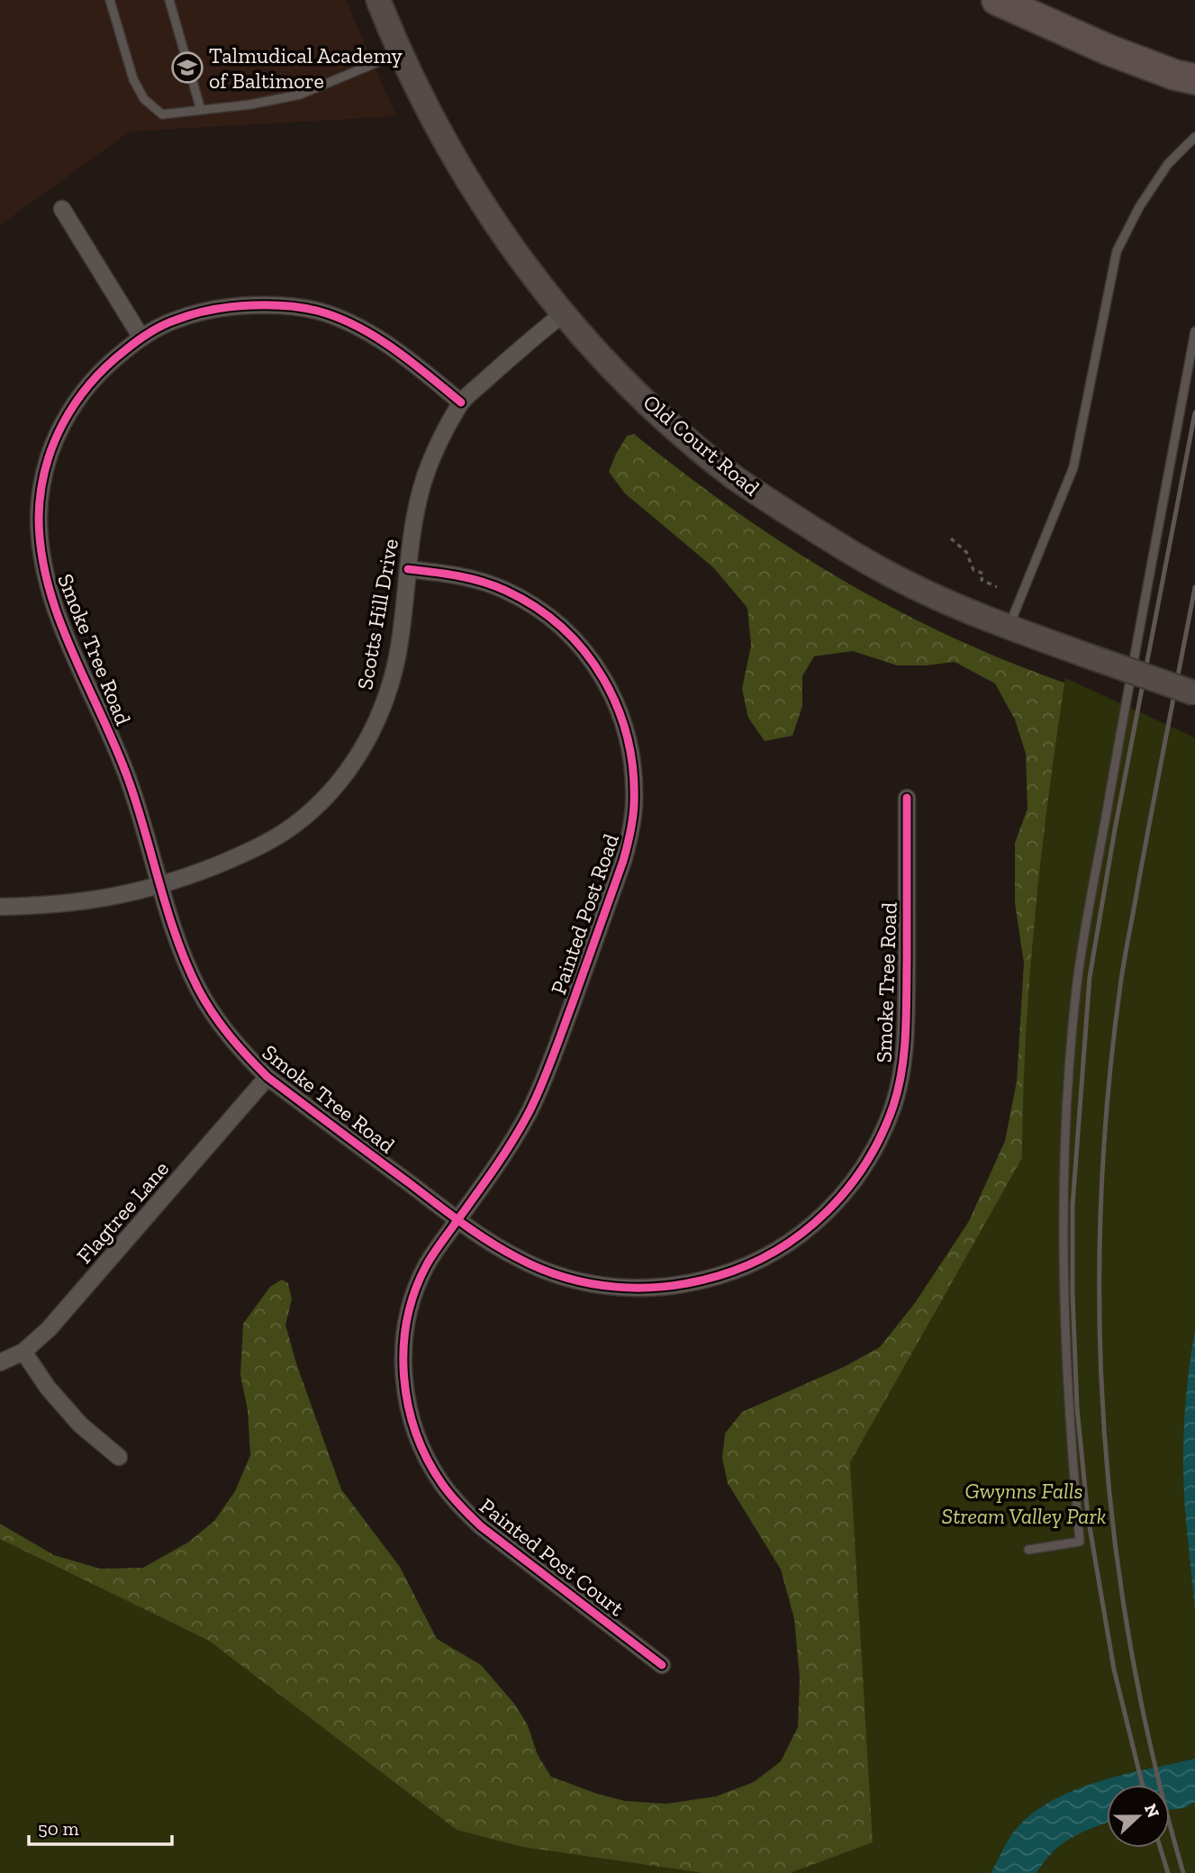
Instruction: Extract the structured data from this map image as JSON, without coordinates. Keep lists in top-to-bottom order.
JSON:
{
  "streets": {
    "main road": ["Old Court Road"],
    "street": [
      "Scotts Hill Drive",
      "Smoke Tree Road",
      "Painted Post Road",
      "Flagtree Lane",
      "Painted Post Court"
    ]
  },
  "crossings": [
    ["Old Court Road", "Scotts Hill Drive"],
    ["Scotts Hill Drive", "Smoke Tree Road"],
    ["Scotts Hill Drive", "Painted Post Road"],
    ["Smoke Tree Road", "Painted Post Road"],
    ["Smoke Tree Road", "Flagtree Lane"],
    ["Smoke Tree Road", "Painted Post Court"],
    ["Painted Post Road", "Painted Post Court"]
  ],
  "parks": ["Gwynns Falls Stream Valley Park"],
  "places": {
    "school or university": ["Talmudical Academy of Baltimore"]
  },
  "scale_bar": "50 m",
  "north": "right"
}
